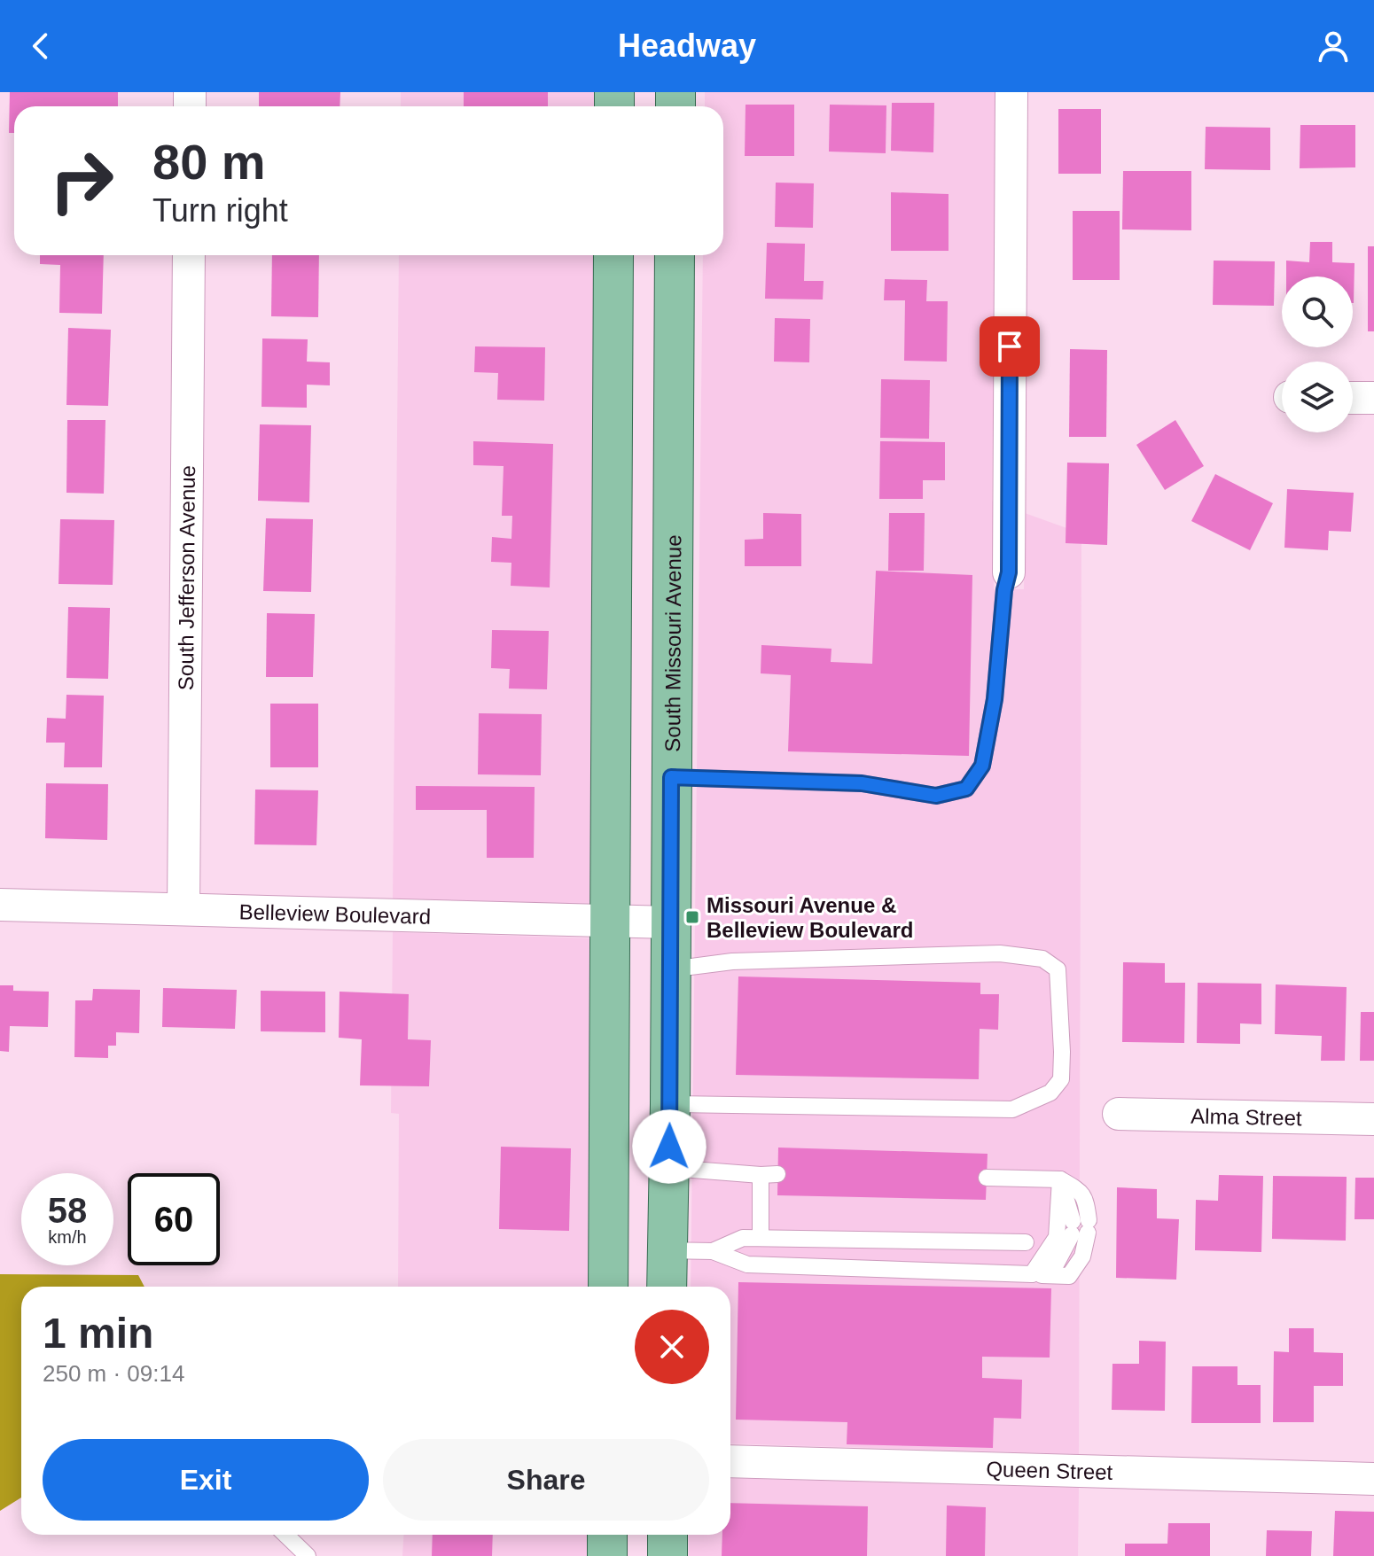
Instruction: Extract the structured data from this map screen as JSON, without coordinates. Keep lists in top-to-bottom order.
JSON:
{
  "streets": {
    "main road": ["South Missouri Avenue"],
    "street": [
      "South Jefferson Avenue",
      "Belleview Boulevard",
      "Alma Street",
      "Queen Street"
    ]
  },
  "crossings": [
    ["South Jefferson Avenue", "Belleview Boulevard"],
    ["South Missouri Avenue", "Belleview Boulevard"]
  ],
  "places": {
    "transit": ["Missouri Avenue & Belleview Boulevard"]
  },
  "page": {
    "header": "Headway",
    "turn": ["80 m", "Turn right"],
    "speed": "58 km/h",
    "limit": "60",
    "heading": ["1 min", "250 m · 09:14"],
    "buttons": ["Exit", "Share"]
  }
}
